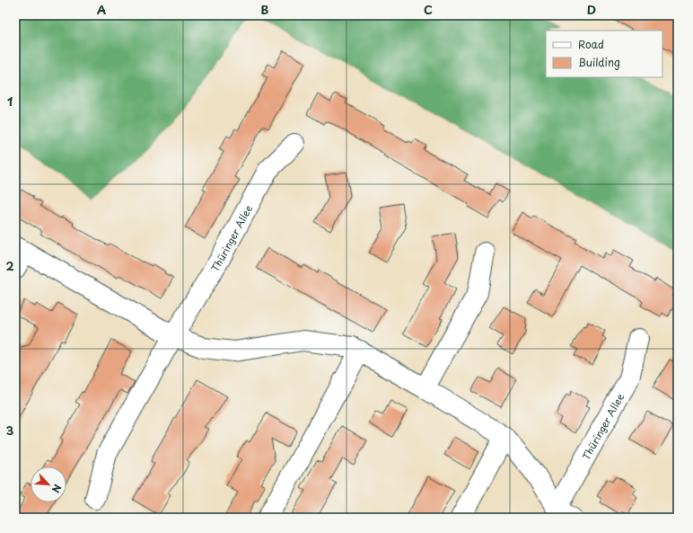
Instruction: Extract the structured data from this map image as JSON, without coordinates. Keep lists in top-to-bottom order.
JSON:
{
  "streets": {
    "street": ["Thüringer Allee"]
  },
  "legend": ["Road", "Building"],
  "north": "bottom right",
  "grid": {
    "columns": [
      "A",
      "B",
      "C",
      "D"
    ],
    "rows": ["1", "2", "3"]
  }
}
